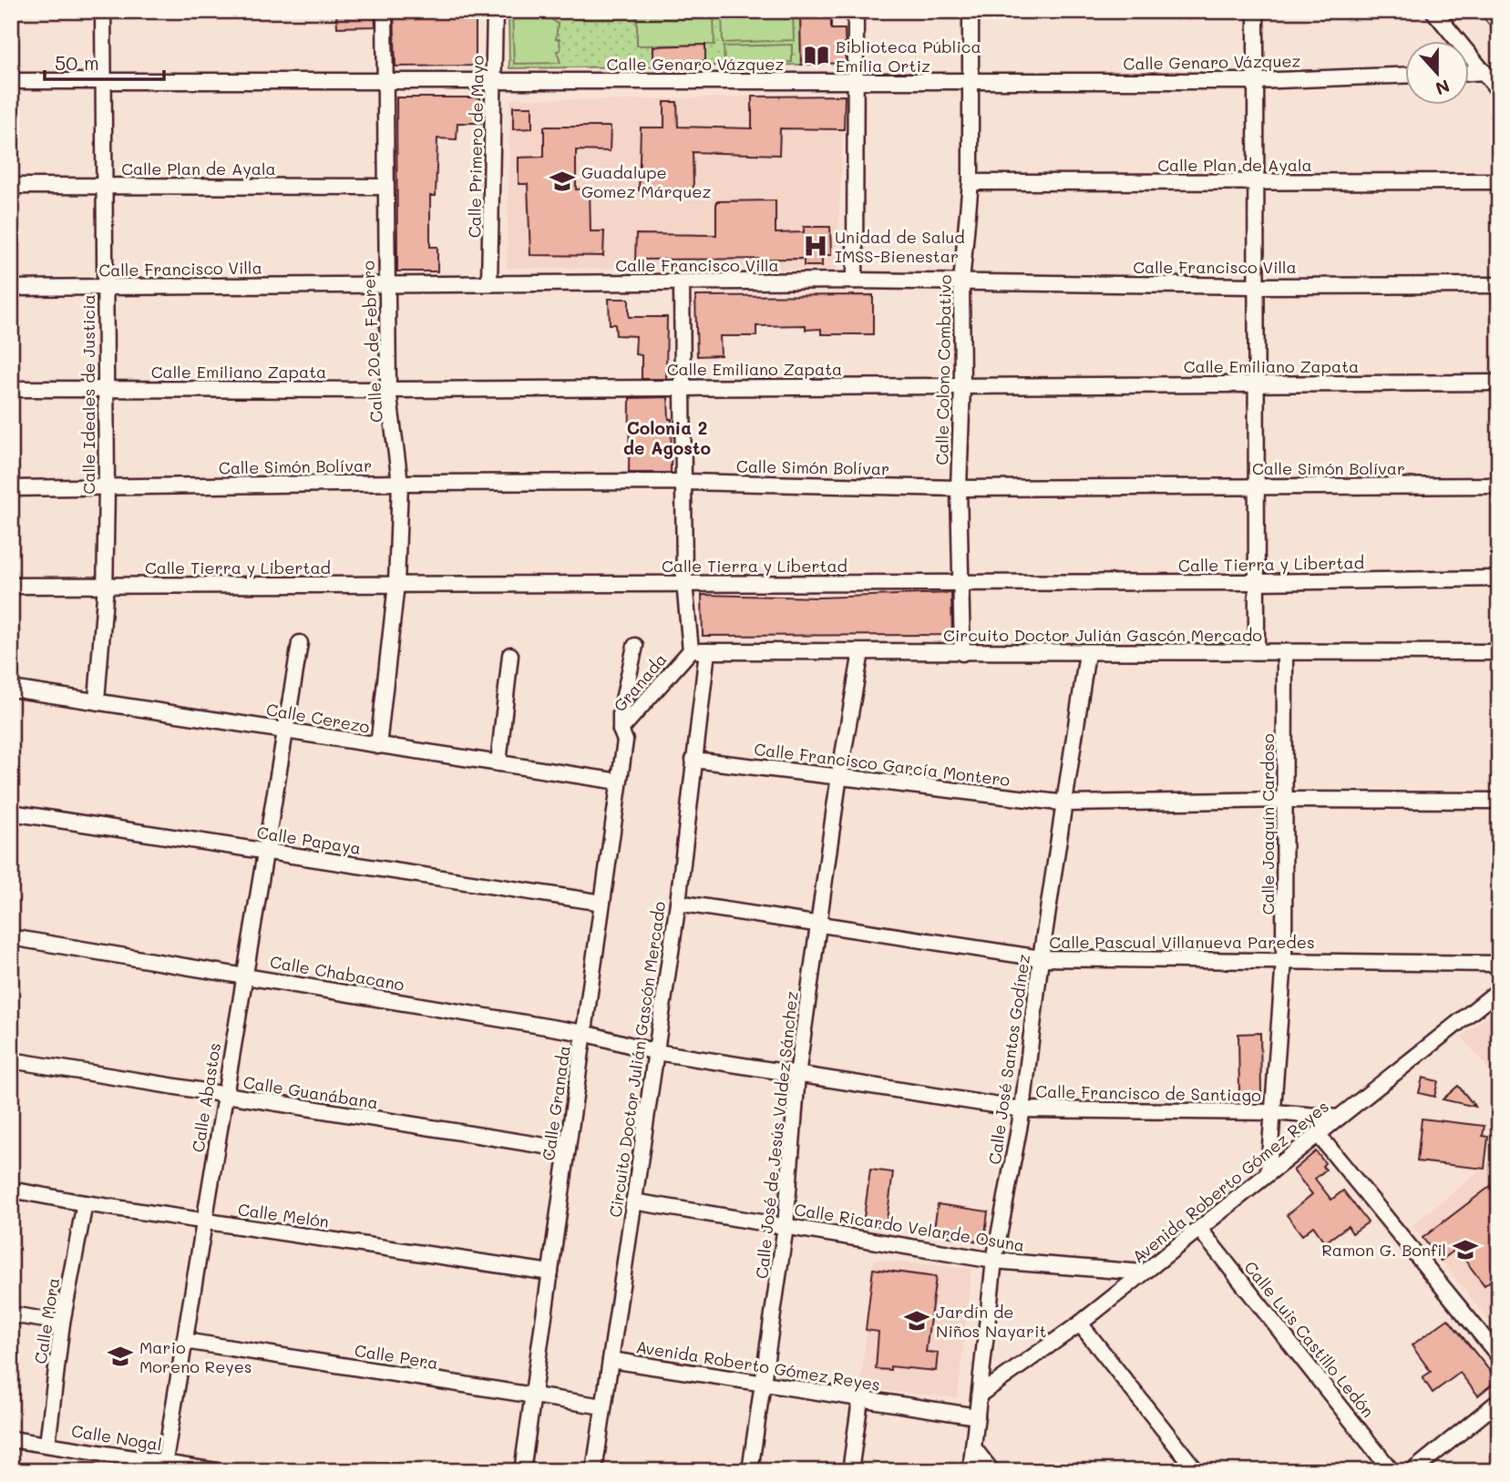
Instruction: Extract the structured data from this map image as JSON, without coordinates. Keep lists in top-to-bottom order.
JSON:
{
  "streets": {
    "street": [
      "Calle Genaro Vázquez",
      "Calle Primero de Mayo",
      "Calle Plan de Ayala",
      "Calle Francisco Villa",
      "Calle 20 de Febrero",
      "Calle Emiliano Zapata",
      "Calle Colono Combativo",
      "Calle Ideales de Justicia",
      "Calle Simón Bolívar",
      "Calle Tierra y Libertad",
      "Circuito Doctor Julián Gascón Mercado",
      "Granada",
      "Calle Cerezo",
      "Calle Francisco García Montero",
      "Calle Joaquín Cardoso",
      "Calle Papaya",
      "Calle Pascual Villanueva Paredes",
      "Calle Chabacano",
      "Calle José Santos Godínez",
      "Calle Guanábana",
      "Calle Francisco de Santiago",
      "Calle Abastos",
      "Calle Granada",
      "Calle José de Jesús Valdez Sánchez",
      "Avenida Roberto Gómez Reyes",
      "Calle Melón",
      "Calle Ricardo Velarde Osuna",
      "Calle Mora",
      "Calle Luis Castillo Ledón",
      "Calle Pera",
      "Calle Nogal"
    ]
  },
  "crossings": [
    ["Calle Genaro Vázquez", "Calle Primero de Mayo"],
    ["Calle Genaro Vázquez", "Calle 20 de Febrero"],
    ["Calle Genaro Vázquez", "Calle Colono Combativo"],
    ["Calle Genaro Vázquez", "Calle Ideales de Justicia"],
    ["Calle Primero de Mayo", "Calle Francisco Villa"],
    ["Calle Plan de Ayala", "Calle 20 de Febrero"],
    ["Calle Plan de Ayala", "Calle Colono Combativo"],
    ["Calle Plan de Ayala", "Calle Ideales de Justicia"],
    ["Calle Francisco Villa", "Calle 20 de Febrero"],
    ["Calle Francisco Villa", "Calle Colono Combativo"],
    ["Calle Francisco Villa", "Calle Ideales de Justicia"],
    ["Calle 20 de Febrero", "Calle Emiliano Zapata"],
    ["Calle 20 de Febrero", "Calle Simón Bolívar"],
    ["Calle 20 de Febrero", "Calle Tierra y Libertad"],
    ["Calle 20 de Febrero", "Calle Cerezo"],
    ["Calle Emiliano Zapata", "Calle Colono Combativo"],
    ["Calle Emiliano Zapata", "Calle Ideales de Justicia"],
    ["Calle Colono Combativo", "Calle Simón Bolívar"],
    ["Calle Colono Combativo", "Calle Tierra y Libertad"],
    ["Calle Colono Combativo", "Circuito Doctor Julián Gascón Mercado"],
    ["Calle Ideales de Justicia", "Calle Simón Bolívar"],
    ["Calle Ideales de Justicia", "Calle Tierra y Libertad"],
    ["Calle Ideales de Justicia", "Calle Cerezo"],
    ["Circuito Doctor Julián Gascón Mercado", "Granada"],
    ["Circuito Doctor Julián Gascón Mercado", "Calle Francisco García Montero"],
    ["Circuito Doctor Julián Gascón Mercado", "Calle Joaquín Cardoso"],
    ["Circuito Doctor Julián Gascón Mercado", "Calle Pascual Villanueva Paredes"],
    ["Circuito Doctor Julián Gascón Mercado", "Calle Chabacano"],
    ["Circuito Doctor Julián Gascón Mercado", "Calle José Santos Godínez"],
    ["Circuito Doctor Julián Gascón Mercado", "Calle Francisco de Santiago"],
    ["Circuito Doctor Julián Gascón Mercado", "Calle José de Jesús Valdez Sánchez"],
    ["Circuito Doctor Julián Gascón Mercado", "Avenida Roberto Gómez Reyes"],
    ["Circuito Doctor Julián Gascón Mercado", "Calle Ricardo Velarde Osuna"],
    ["Circuito Doctor Julián Gascón Mercado", "Calle Pera"],
    ["Granada", "Calle Granada"],
    ["Calle Cerezo", "Calle Abastos"],
    ["Calle Cerezo", "Calle Granada"],
    ["Calle Francisco García Montero", "Calle Joaquín Cardoso"],
    ["Calle Francisco García Montero", "Calle José Santos Godínez"],
    ["Calle Francisco García Montero", "Calle José de Jesús Valdez Sánchez"],
    ["Calle Joaquín Cardoso", "Calle Pascual Villanueva Paredes"],
    ["Calle Joaquín Cardoso", "Calle Francisco de Santiago"],
    ["Calle Joaquín Cardoso", "Avenida Roberto Gómez Reyes"],
    ["Calle Papaya", "Calle Abastos"],
    ["Calle Papaya", "Calle Granada"],
    ["Calle Pascual Villanueva Paredes", "Calle José Santos Godínez"],
    ["Calle Pascual Villanueva Paredes", "Calle José de Jesús Valdez Sánchez"],
    ["Calle Chabacano", "Calle Francisco de Santiago"],
    ["Calle Chabacano", "Calle Abastos"],
    ["Calle Chabacano", "Calle Granada"],
    ["Calle José Santos Godínez", "Calle Francisco de Santiago"],
    ["Calle José Santos Godínez", "Avenida Roberto Gómez Reyes"],
    ["Calle José Santos Godínez", "Calle Ricardo Velarde Osuna"],
    ["Calle Guanábana", "Calle Abastos"],
    ["Calle Guanábana", "Calle Granada"],
    ["Calle Francisco de Santiago", "Calle José de Jesús Valdez Sánchez"],
    ["Calle Francisco de Santiago", "Avenida Roberto Gómez Reyes"],
    ["Calle Abastos", "Calle Melón"],
    ["Calle Abastos", "Calle Pera"],
    ["Calle Abastos", "Calle Nogal"],
    ["Calle Granada", "Calle Melón"],
    ["Calle Granada", "Calle Pera"],
    ["Calle José de Jesús Valdez Sánchez", "Avenida Roberto Gómez Reyes"],
    ["Calle José de Jesús Valdez Sánchez", "Calle Ricardo Velarde Osuna"],
    ["Avenida Roberto Gómez Reyes", "Calle Ricardo Velarde Osuna"],
    ["Avenida Roberto Gómez Reyes", "Calle Luis Castillo Ledón"],
    ["Calle Melón", "Calle Mora"],
    ["Calle Mora", "Calle Nogal"]
  ],
  "districts": ["Colonia 2 de Agosto"],
  "places": {
    "library": ["Biblioteca Pública Emilia Ortiz"],
    "school or university": [
      "Guadalupe Gomez Márquez",
      "Ramon G. Bonfil",
      "Jardín de Niños Nayarit",
      "Mario Moreno Reyes"
    ],
    "hospital": ["Unidad de Salud IMSS-Bienestar"]
  },
  "scale_bar": "50 m",
  "north": "bottom"
}
